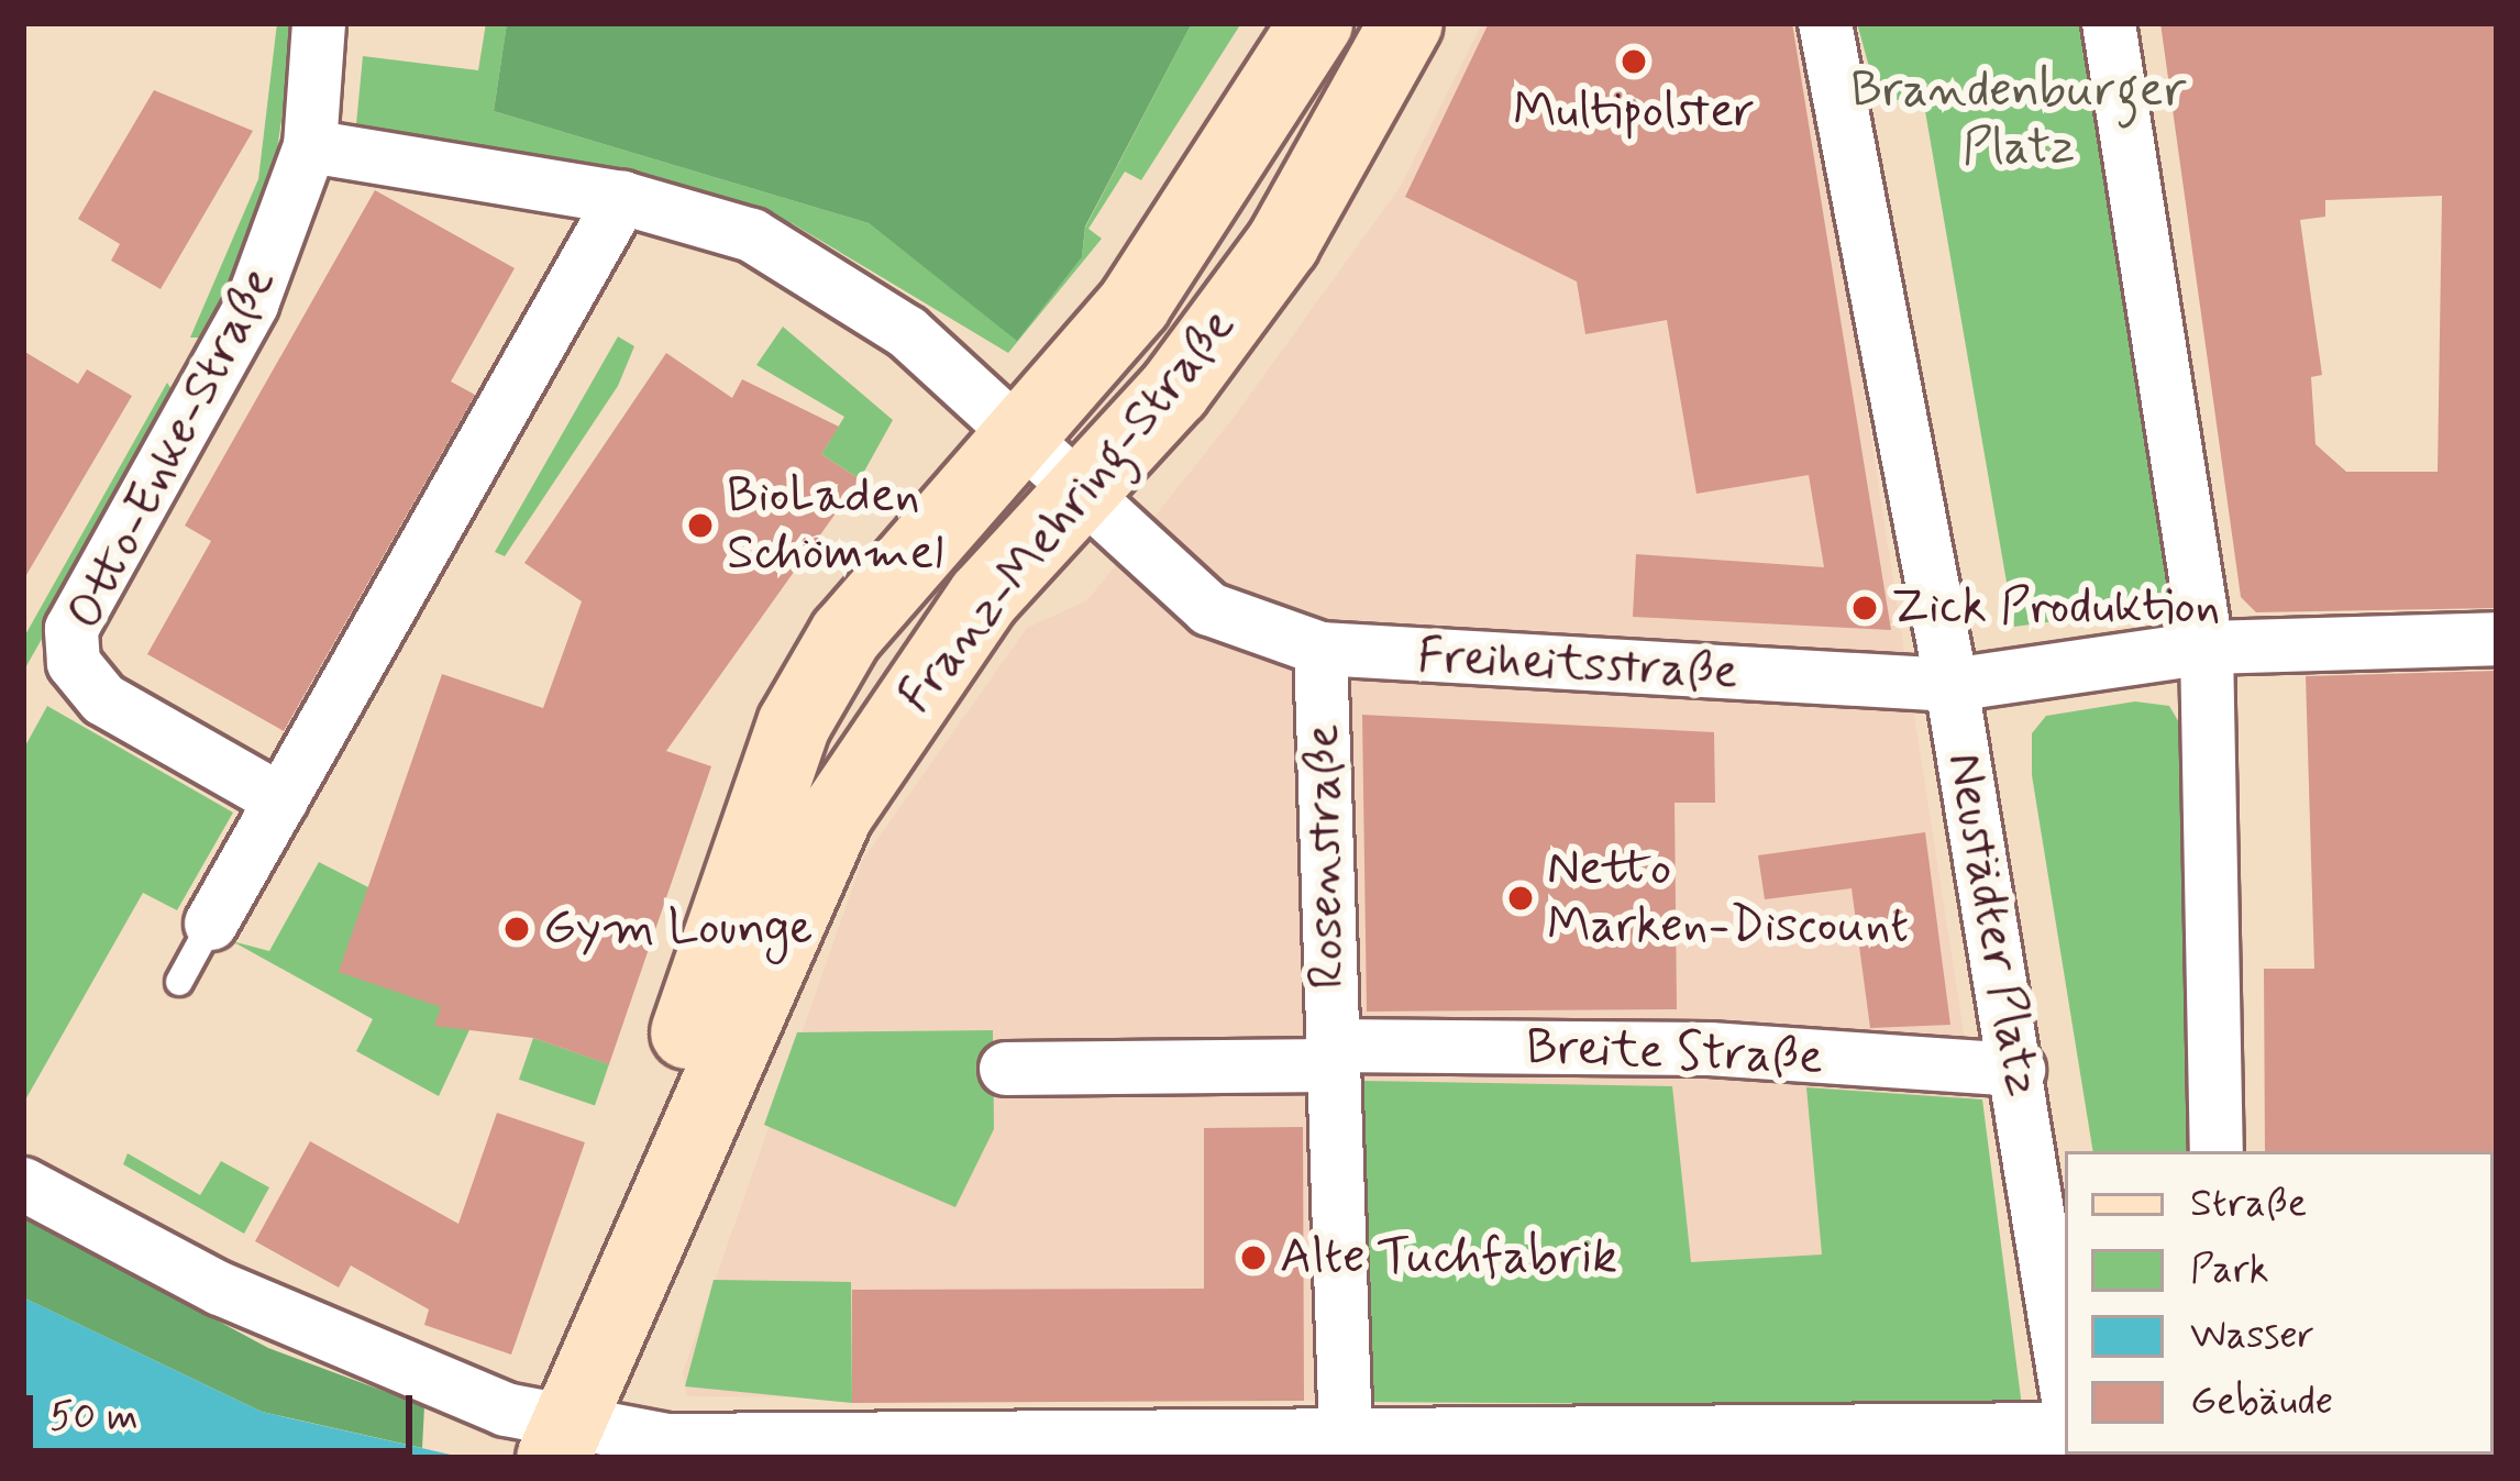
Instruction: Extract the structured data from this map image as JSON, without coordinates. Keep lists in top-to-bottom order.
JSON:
{
  "streets": {
    "main road": ["Franz-Mehring-Straße"],
    "street": [
      "Otto-Enke-Straße",
      "Freiheitsstraße",
      "Rosenstraße",
      "Neustädter Platz",
      "Breite Straße"
    ]
  },
  "crossings": [
    ["Franz-Mehring-Straße", "Freiheitsstraße"],
    ["Freiheitsstraße", "Rosenstraße"],
    ["Freiheitsstraße", "Neustädter Platz"],
    ["Rosenstraße", "Breite Straße"],
    ["Neustädter Platz", "Breite Straße"]
  ],
  "parks": ["Brandenburger Platz"],
  "places": [
    "Multipolster",
    "BioLaden Schömmel",
    "Zick Produktion",
    "Netto Marken-Discount",
    "Gym Lounge",
    "Alte Tuchfabrik"
  ],
  "legend": [
    "Straße",
    "Park",
    "Wasser",
    "Gebäude"
  ],
  "scale_bar": "50 m"
}
